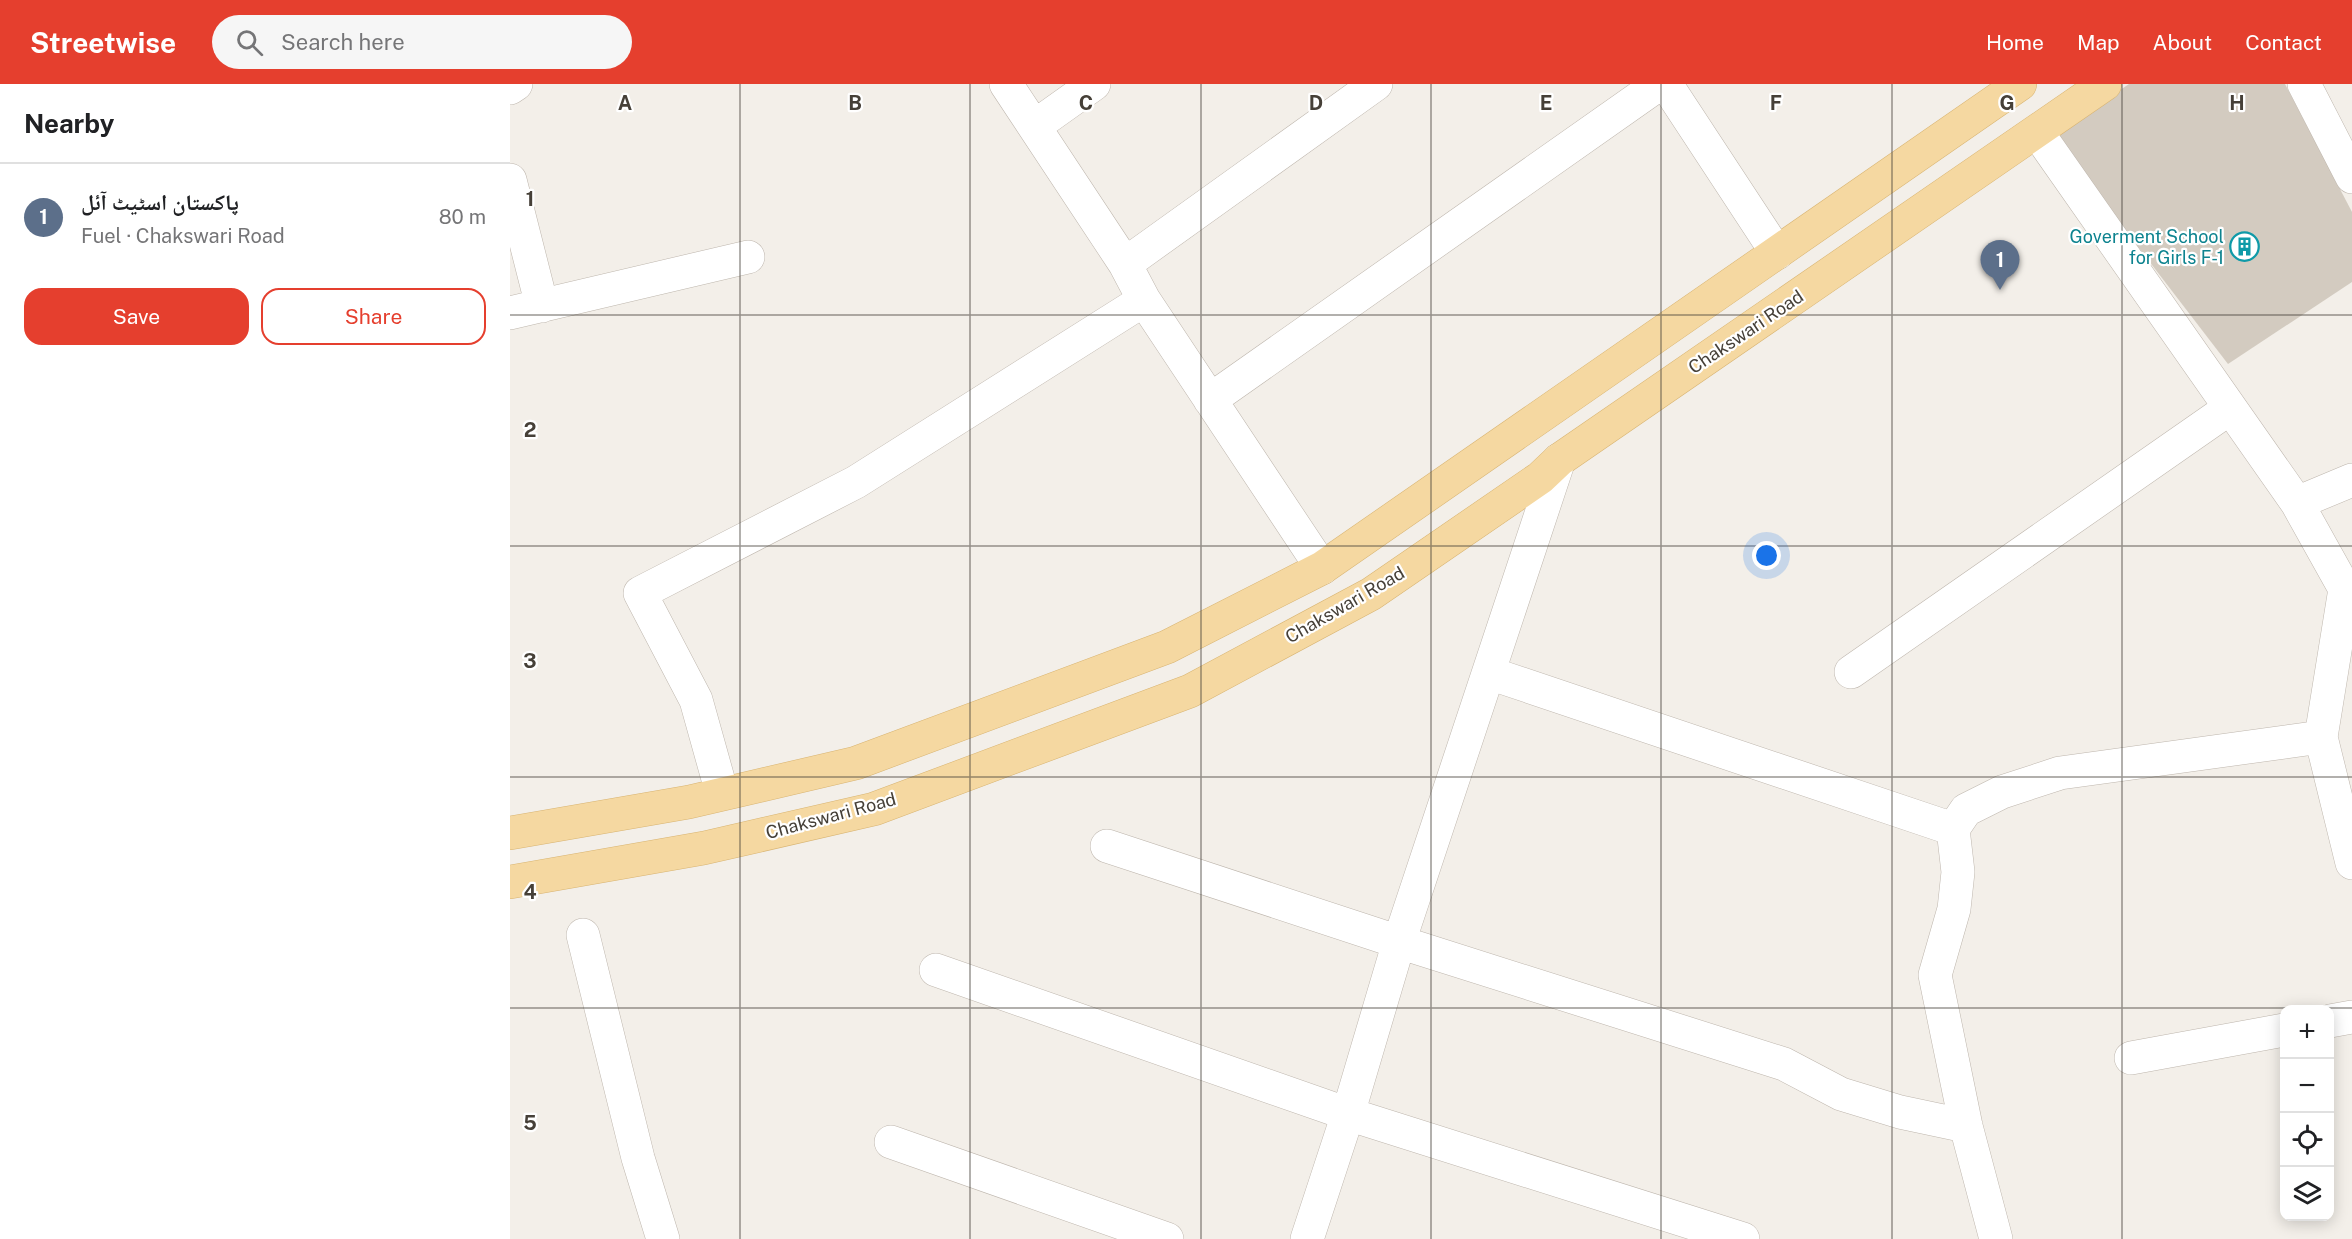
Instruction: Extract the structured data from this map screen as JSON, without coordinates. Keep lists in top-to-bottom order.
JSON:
{
  "streets": {
    "main road": ["Chakswari Road"]
  },
  "places": {
    "building": ["Goverment School for Girls F-1"]
  },
  "page": {
    "header": "Streetwise",
    "search": "Search here",
    "nav": [
      "Home",
      "Map",
      "About",
      "Contact"
    ],
    "heading": "Nearby",
    "list": [
      {
        "mark": "1",
        "name": "پاکستان اسٹیٹ آئل",
        "note": "Fuel · Chakswari Road",
        "value": "80 m"
      }
    ],
    "pins": "1",
    "buttons": ["Save", "Share"],
    "map_buttons": ["+", "−"]
  },
  "grid": {
    "columns": [
      "A",
      "B",
      "C",
      "D",
      "E",
      "F",
      "G",
      "H"
    ],
    "rows": [
      "1",
      "2",
      "3",
      "4",
      "5"
    ]
  }
}
